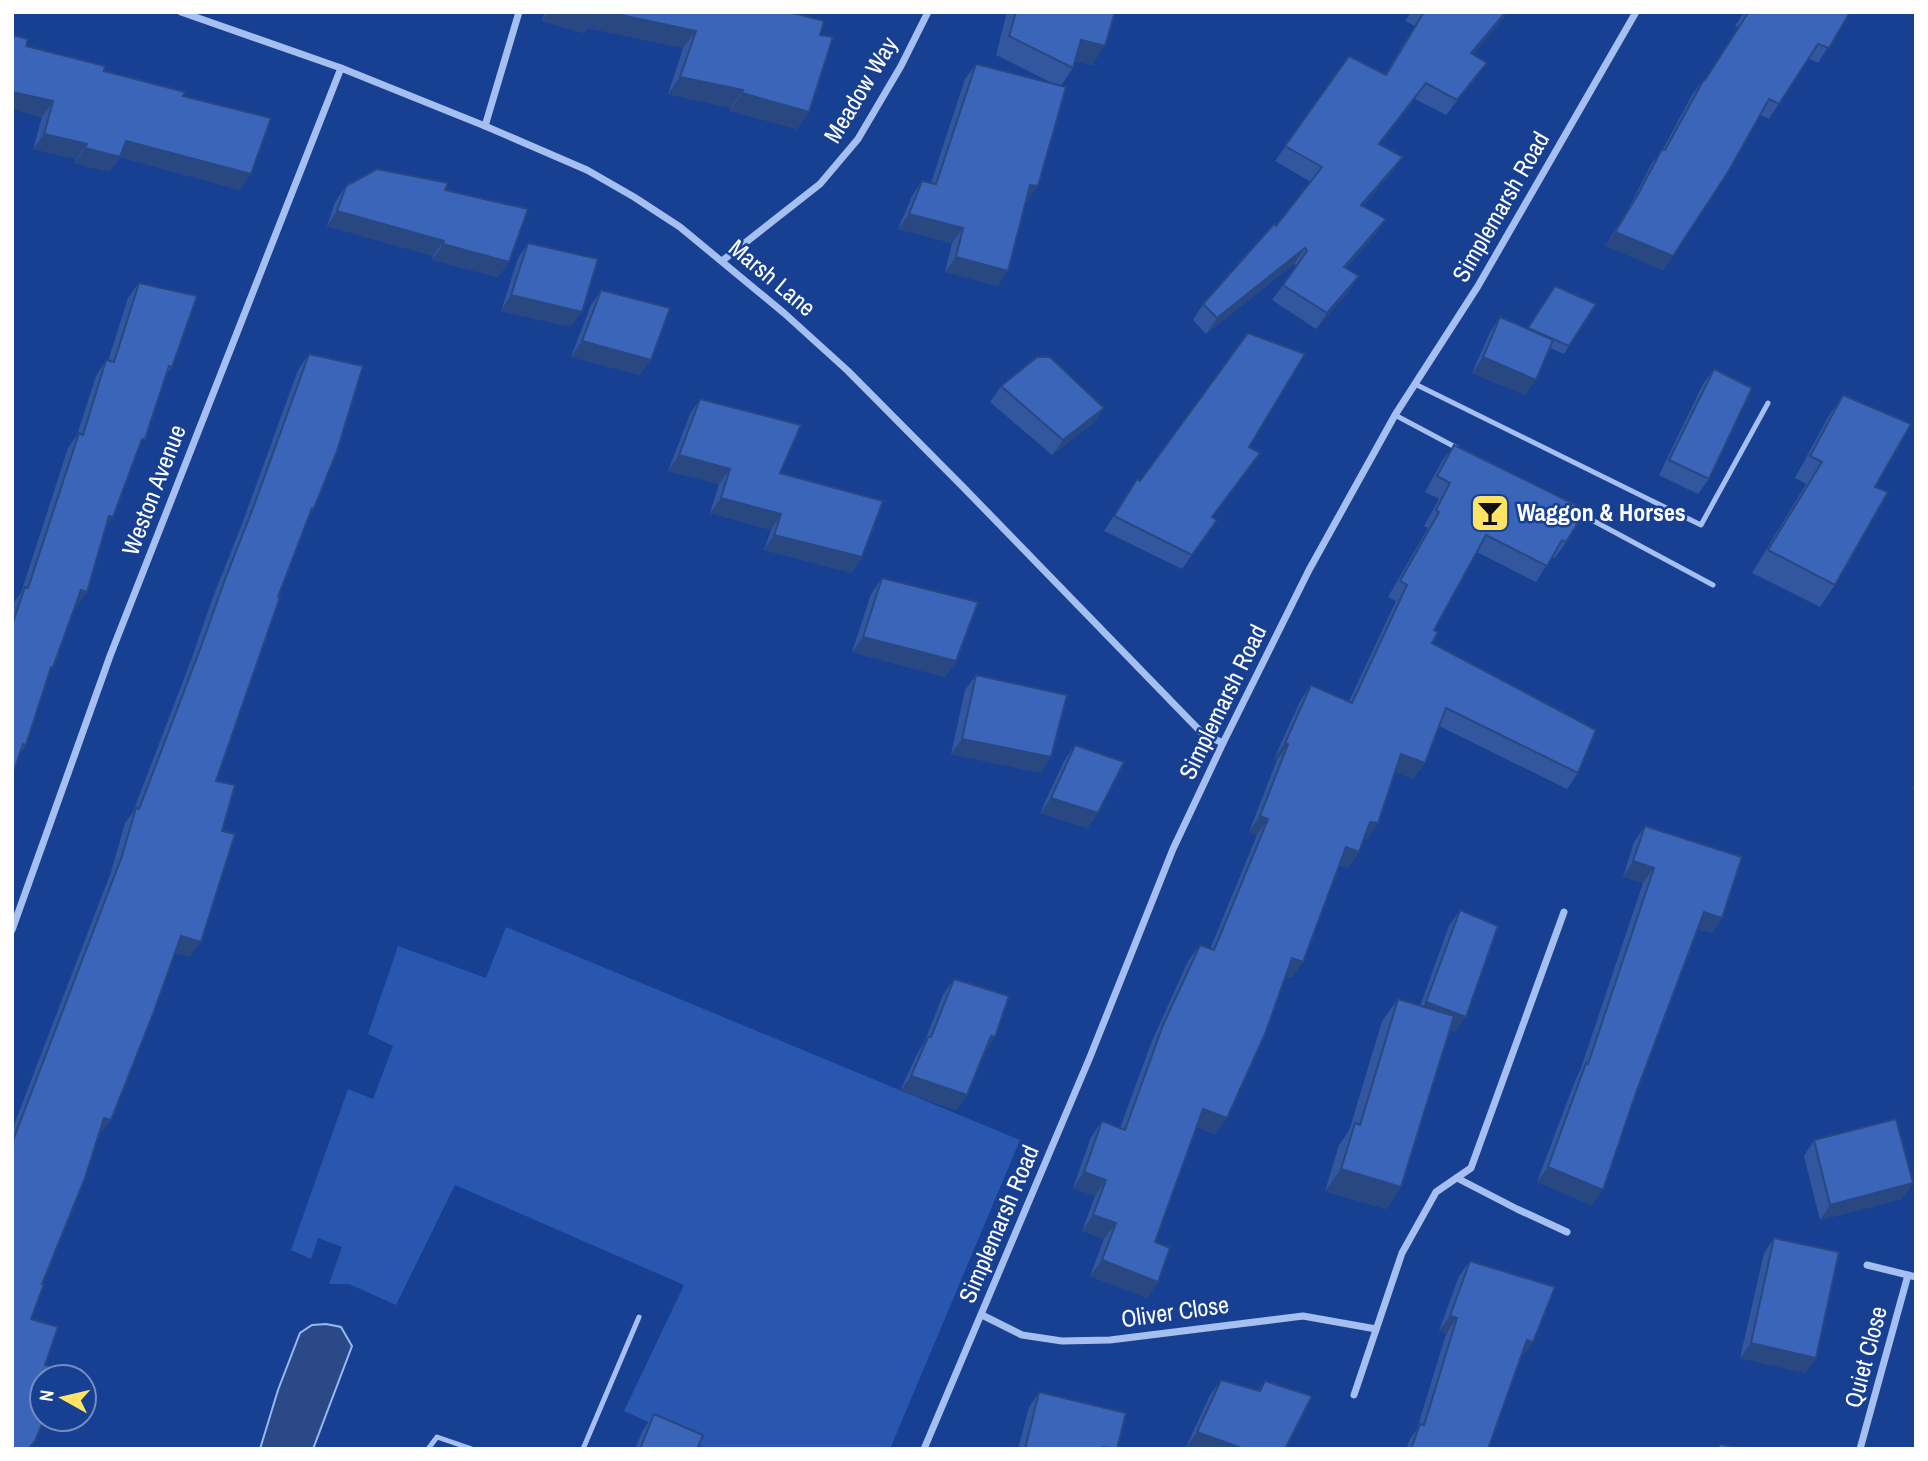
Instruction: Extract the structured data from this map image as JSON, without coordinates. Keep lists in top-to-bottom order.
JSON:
{
  "streets": {
    "street": [
      "Meadow Way",
      "Simplemarsh Road",
      "Marsh Lane",
      "Weston Avenue",
      "Oliver Close",
      "Quiet Close"
    ]
  },
  "crossings": [
    ["Meadow Way", "Marsh Lane"],
    ["Simplemarsh Road", "Marsh Lane"],
    ["Simplemarsh Road", "Oliver Close"],
    ["Marsh Lane", "Weston Avenue"]
  ],
  "places": {
    "bar": ["Waggon & Horses"]
  },
  "north": "left"
}
